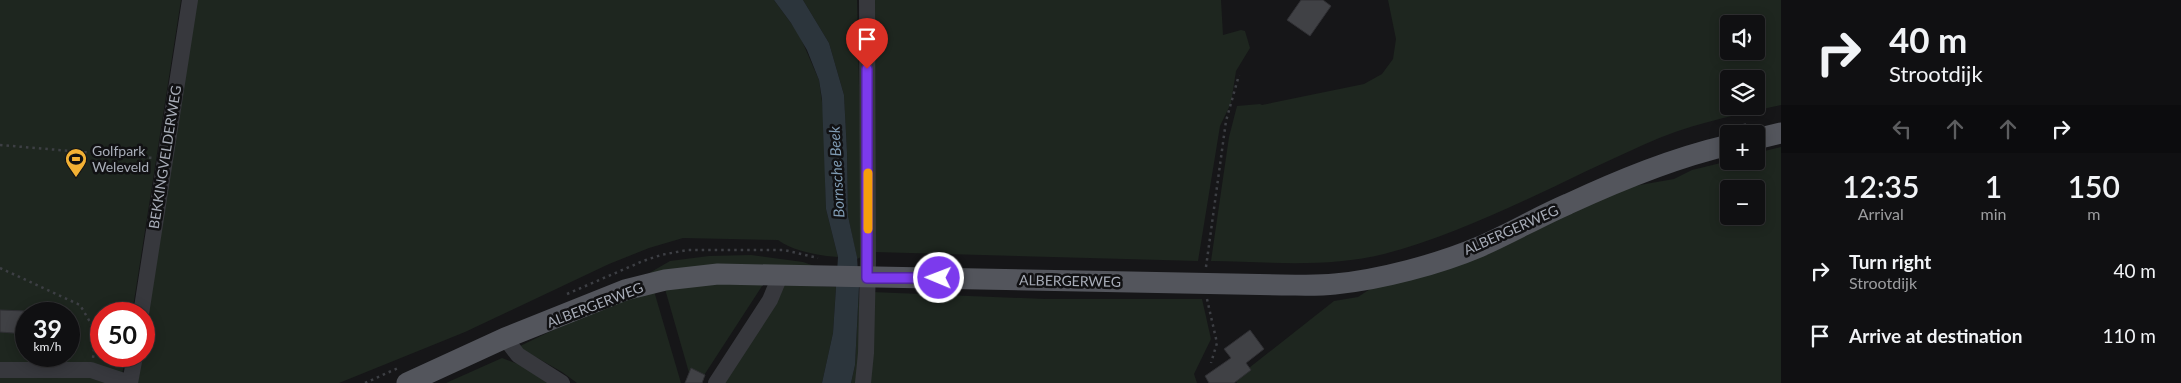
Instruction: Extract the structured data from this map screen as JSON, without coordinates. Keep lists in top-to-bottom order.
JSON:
{
  "streets": {
    "main road": ["ALBERGERWEG"],
    "street": ["BEKKINGVELDERWEG"]
  },
  "water": ["Bornsche Beek"],
  "places": {
    "sports": ["Golfpark Weleveld"]
  },
  "page": {
    "turn": ["40 m", "Strootdijk"],
    "map_buttons": ["+", "−"],
    "eta": [
      "12:35",
      "Arrival",
      "1",
      "min",
      "150",
      "m"
    ],
    "list": [
      {
        "name": "Turn right",
        "note": "Strootdijk",
        "value": "40 m"
      },
      {
        "name": "Arrive at destination",
        "value": "110 m"
      }
    ],
    "speed": "39 km/h",
    "limit": "50"
  }
}
